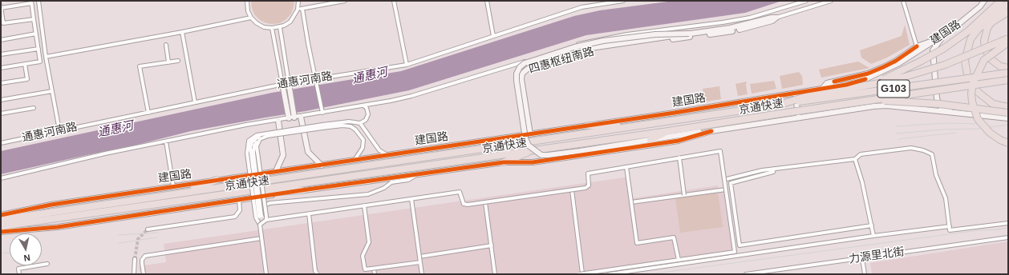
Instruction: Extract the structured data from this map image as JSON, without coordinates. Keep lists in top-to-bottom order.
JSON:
{
  "streets": {
    "highway": ["G103", "京通快速"],
    "main road": ["建国路", "四惠枢纽南路"],
    "street": ["通惠河南路", "力源里北街"]
  },
  "water": ["通惠河"],
  "north": "bottom"
}
